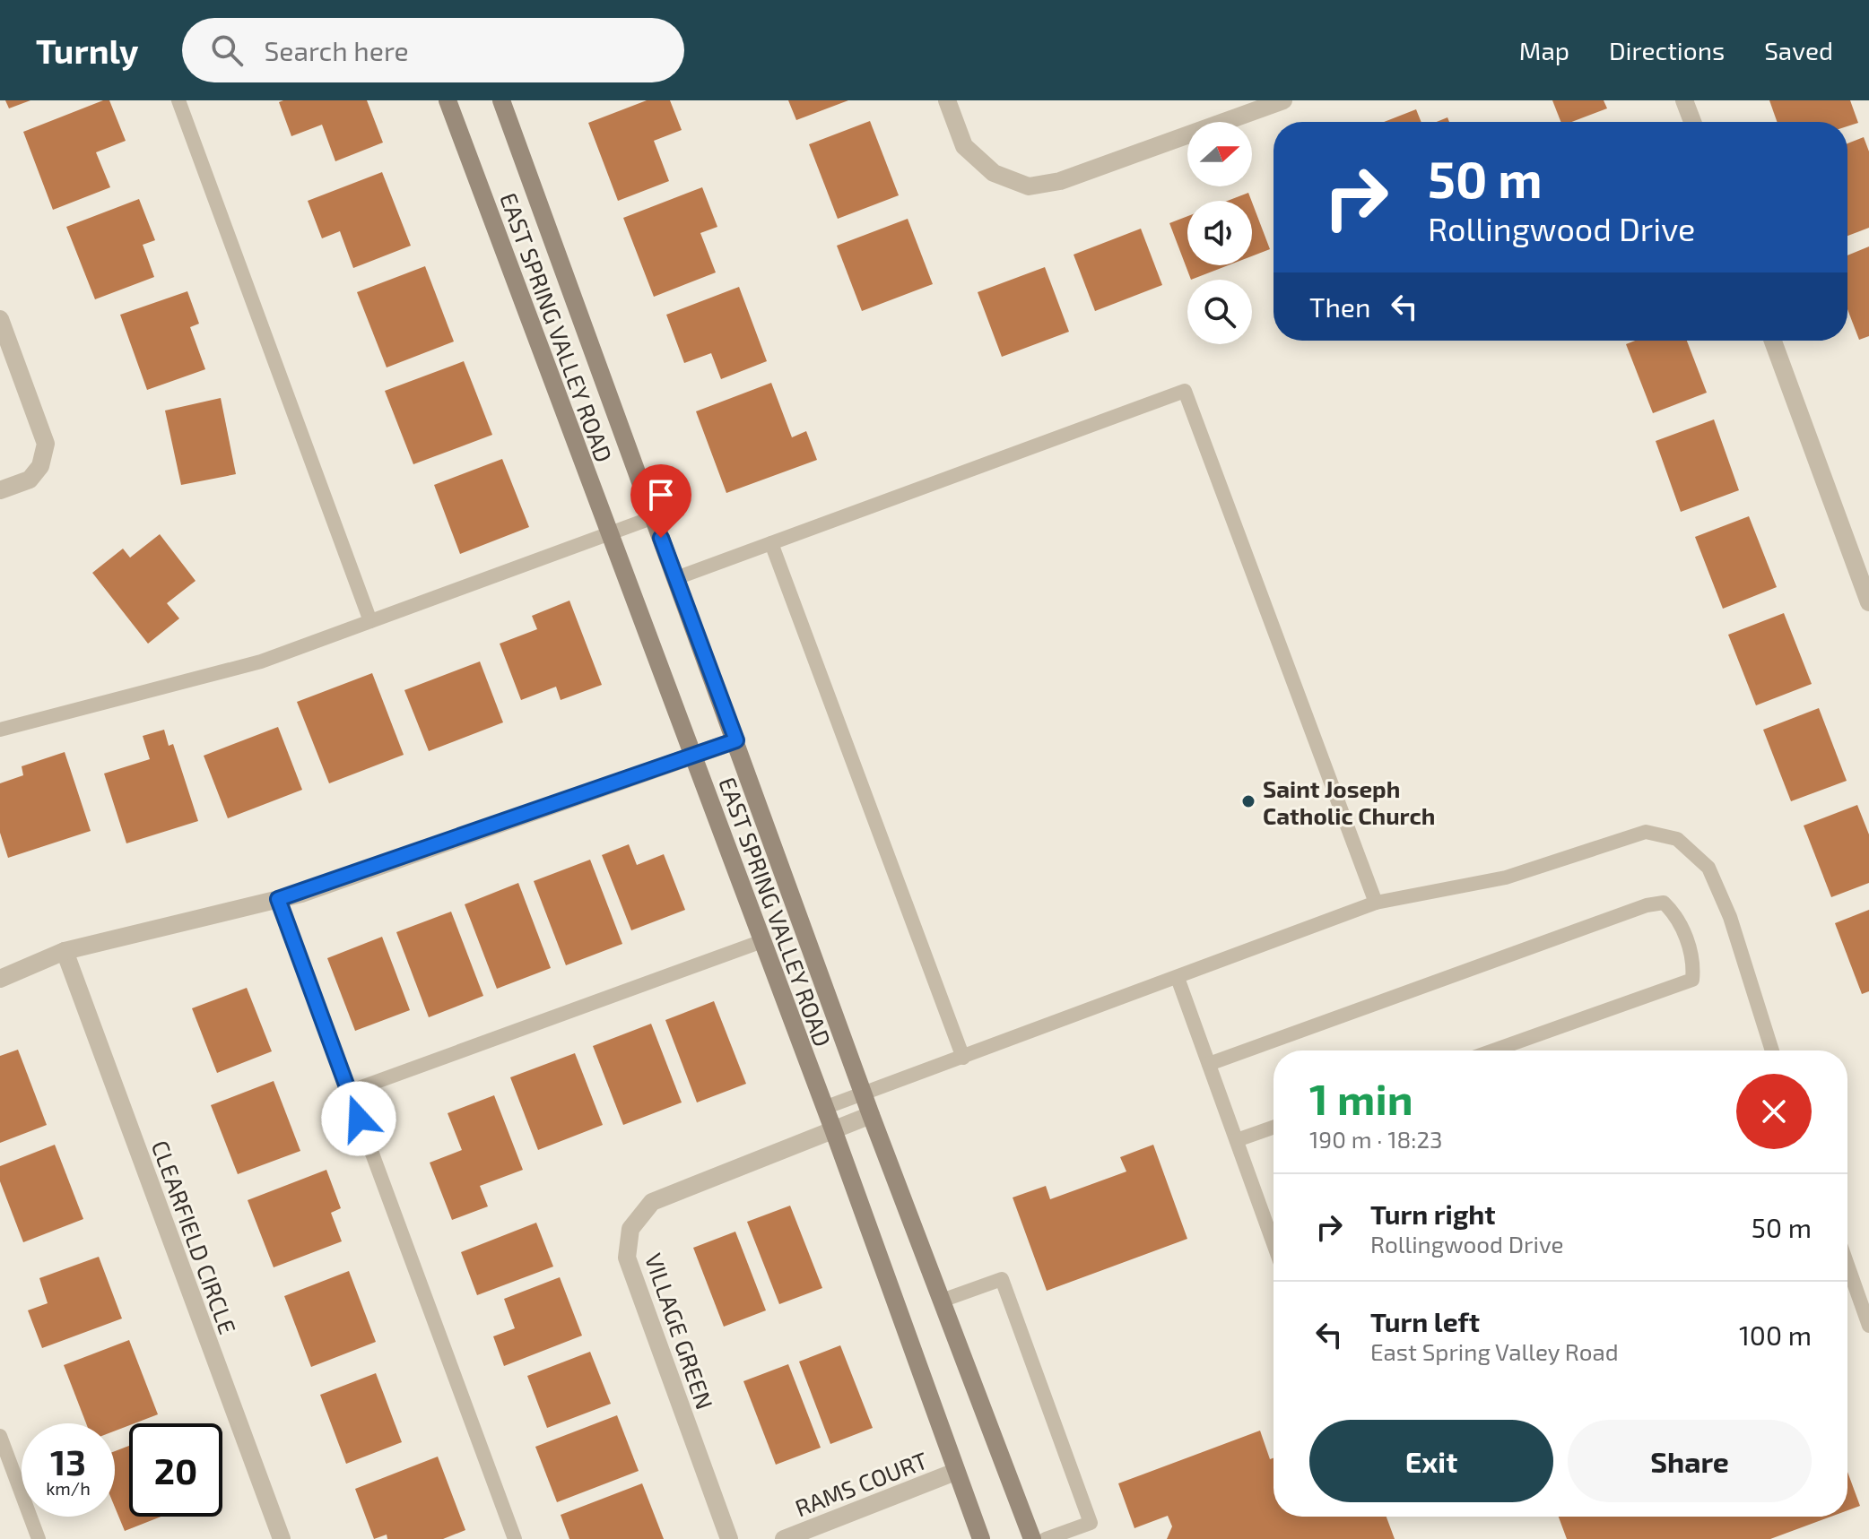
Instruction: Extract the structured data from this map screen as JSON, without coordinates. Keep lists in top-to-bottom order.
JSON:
{
  "streets": {
    "street": [
      "EAST SPRING VALLEY ROAD",
      "CLEARFIELD CIRCLE",
      "VILLAGE GREEN",
      "RAMS COURT"
    ]
  },
  "crossings": [
    ["EAST SPRING VALLEY ROAD", "VILLAGE GREEN"],
    ["EAST SPRING VALLEY ROAD", "RAMS COURT"]
  ],
  "places": ["Saint Joseph Catholic Church"],
  "north": "right",
  "page": {
    "header": "Turnly",
    "search": "Search here",
    "nav": ["Map", "Directions", "Saved"],
    "turn": ["50 m", "Rollingwood Drive"],
    "then": "Then",
    "heading": ["1 min", "190 m · 18:23"],
    "list": [
      {
        "name": "Turn right",
        "note": "Rollingwood Drive",
        "value": "50 m"
      },
      {
        "name": "Turn left",
        "note": "East Spring Valley Road",
        "value": "100 m"
      }
    ],
    "buttons": ["Exit", "Share"],
    "speed": "13 km/h",
    "limit": "20"
  }
}
